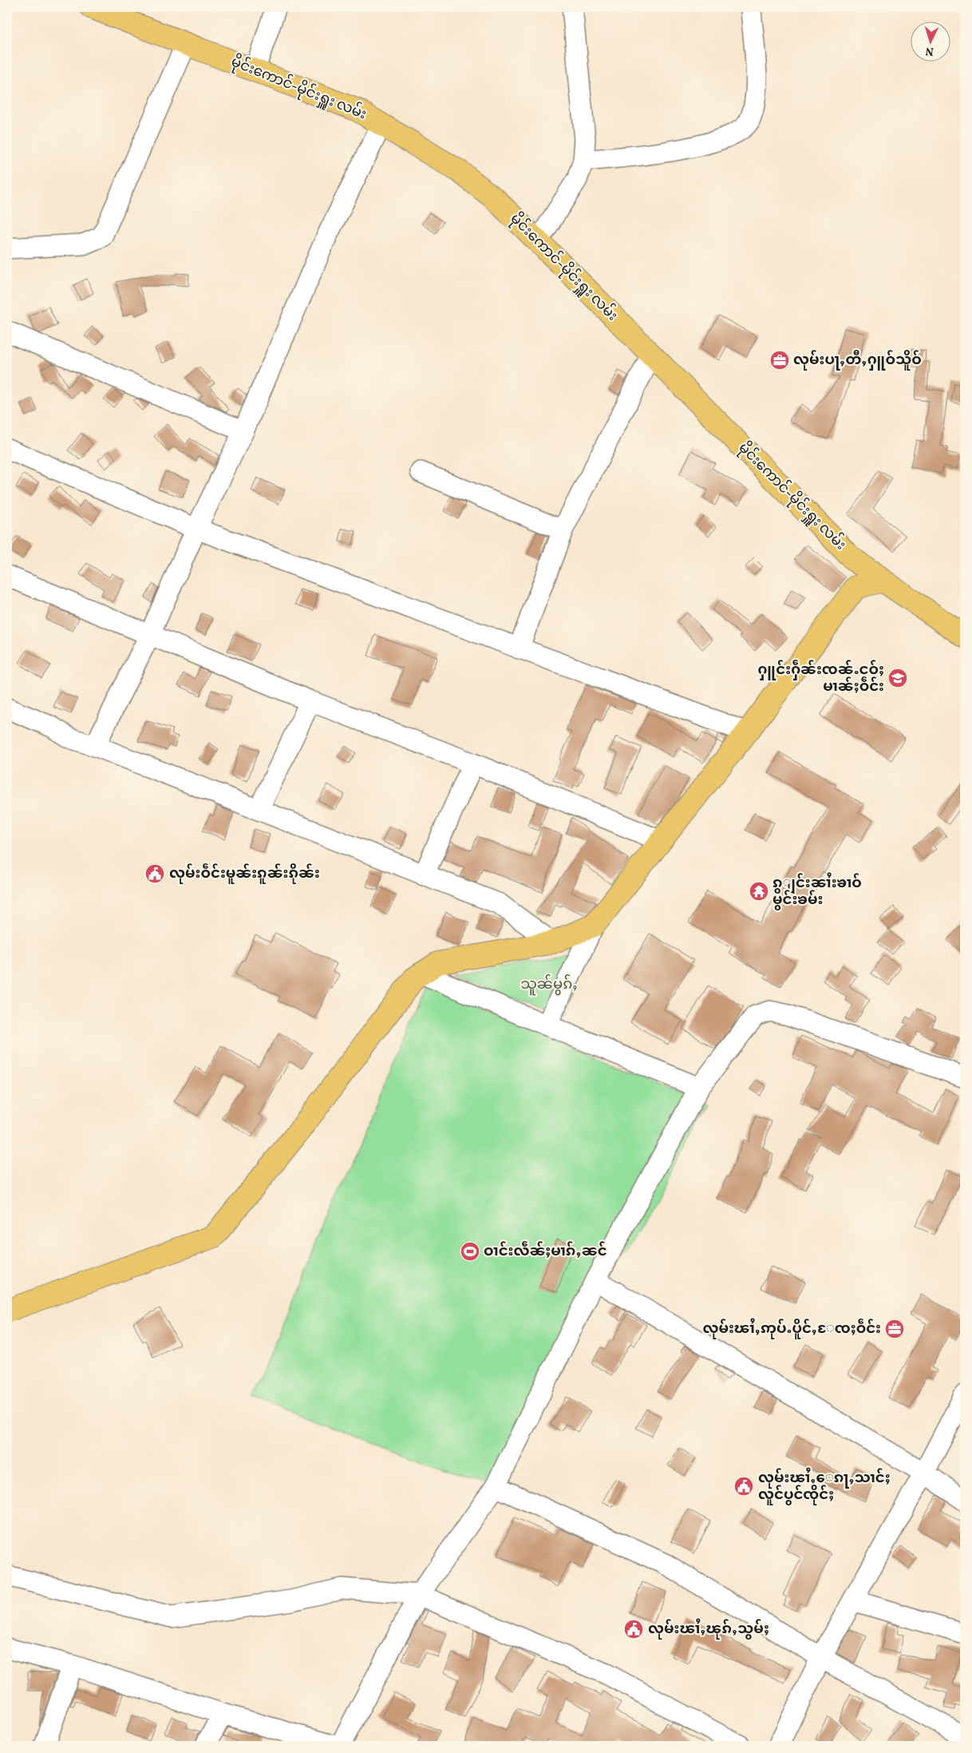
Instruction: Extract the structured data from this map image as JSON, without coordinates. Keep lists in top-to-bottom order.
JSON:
{
  "streets": {
    "main road": ["မိုင်းကောင်-မိုင်းရှူး လမ်း"]
  },
  "parks": ["သူၼ်မွၵ်ႇ"],
  "places": {
    "office": ["လုမ်းပႃႇတီႇႁူဝ်သိူဝ်", "လုမ်းၽၢႆႇဢုပ်ႉပိူင်ႇႄၸႈဝဵင်း"],
    "school or university": ["ႁူင်းႁဵၼ်းၸၼ်ႉငဝ်ႈ မၢၼ်ႈဝဵင်း"],
    "public building": ["လုမ်းဝဵင်းမူၼ်းၵူၼ်းၵိုၼ်း", "လုမ်းၽၢႆႇေၵႃႇသၢင်ႈ လူင်ပွင်ၸိုင်ႈ", "လုမ်းၽၢႆႇၽုၵ်ႇသွမ်ႈ"],
    "temple": ["ၵွျင်းၼၢႆးၶၢဝ် မွင်းၶမ်း"],
    "sports": ["ဝၢင်းလဵၼ်ႈမၢၵ်ႇၼင်"]
  },
  "north": "bottom"
}
